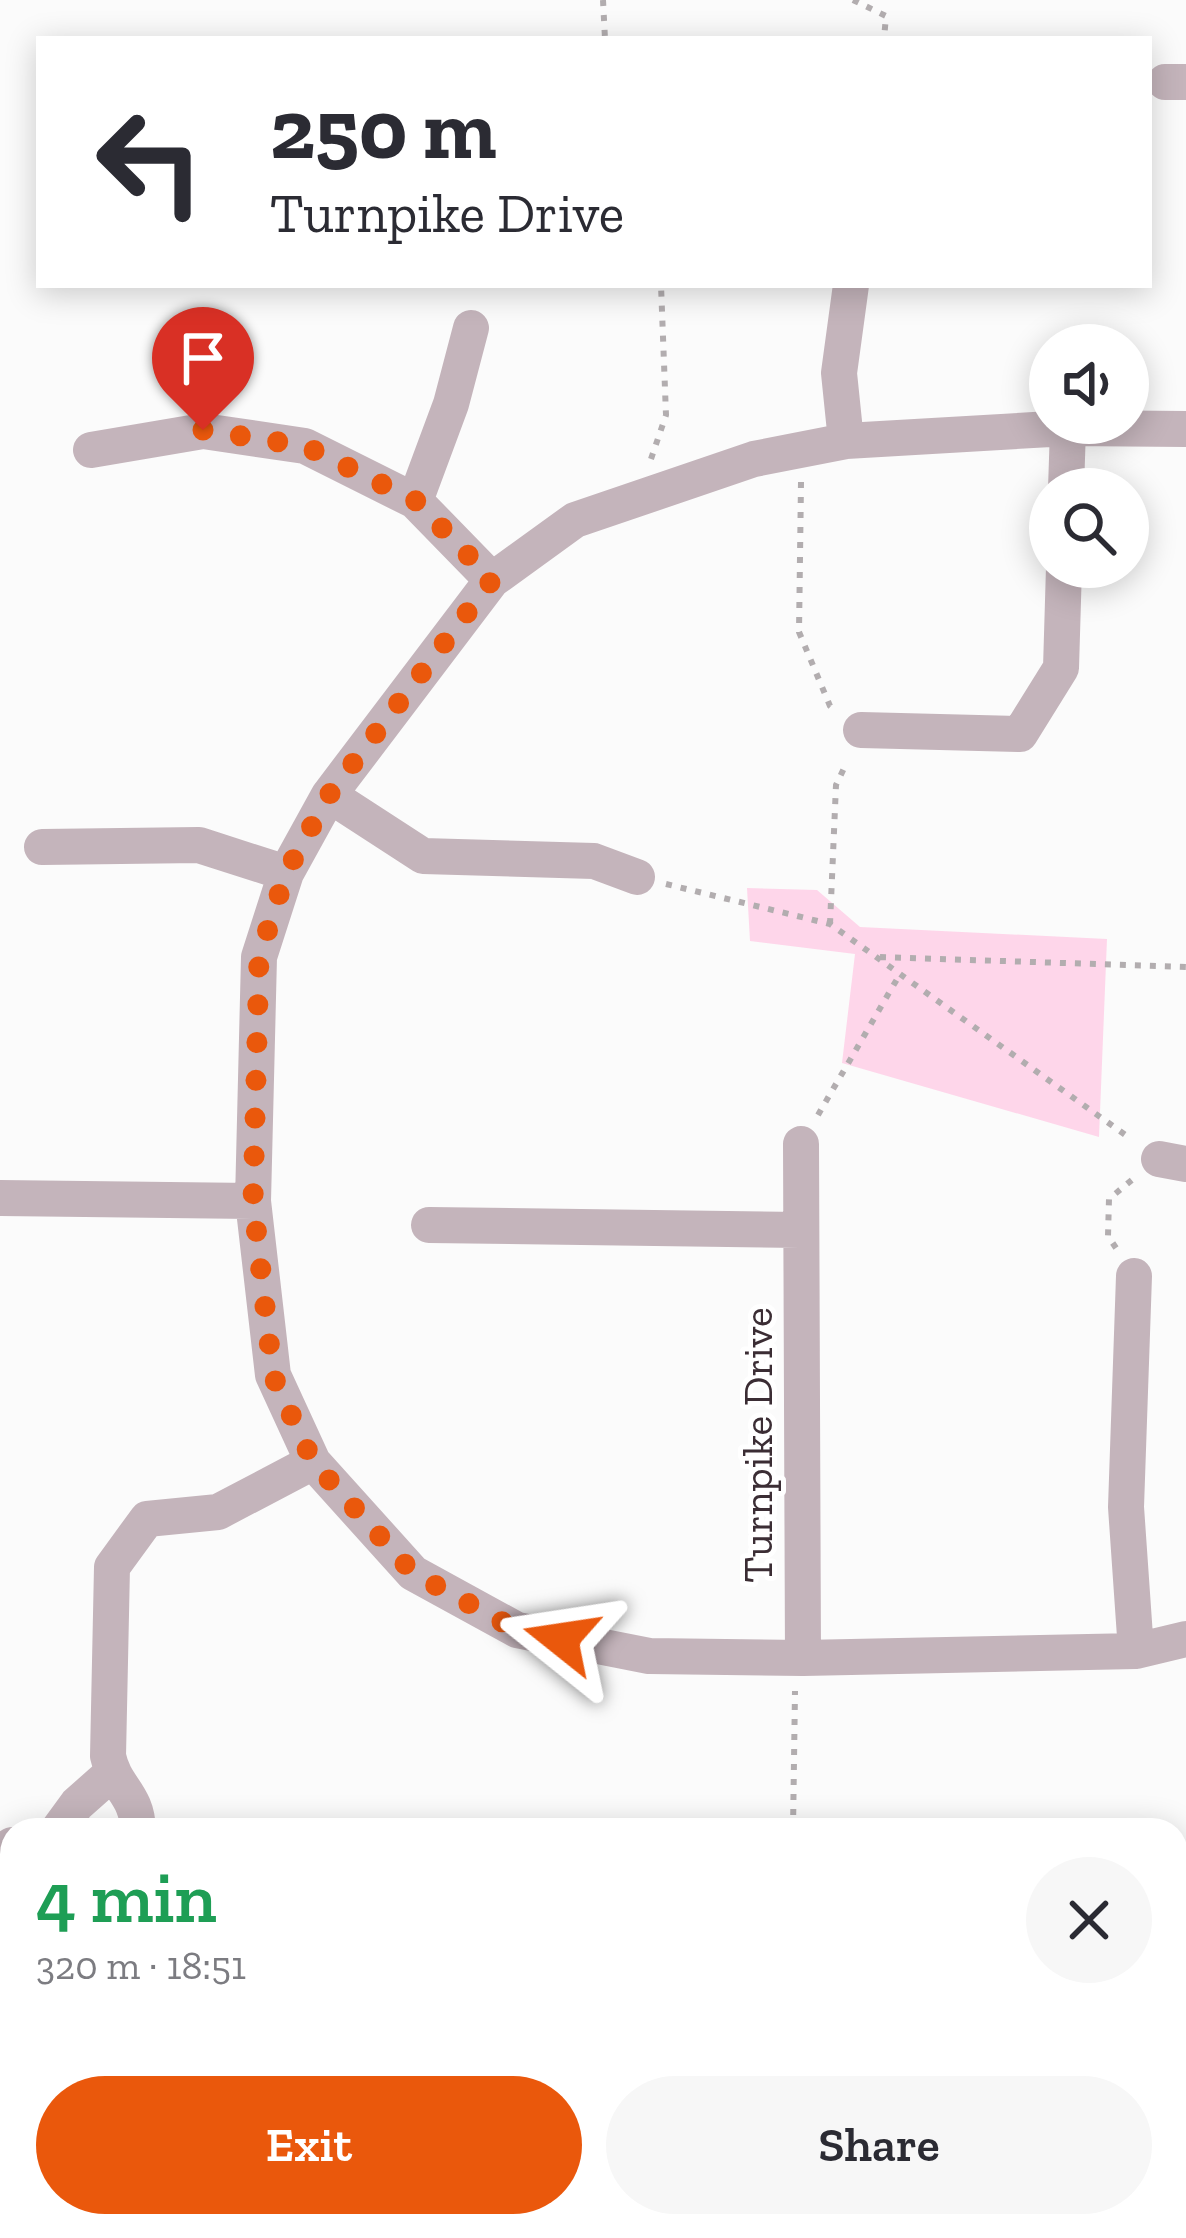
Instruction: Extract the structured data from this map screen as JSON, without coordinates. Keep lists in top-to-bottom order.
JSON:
{
  "streets": {
    "street": ["Turnpike Drive"]
  },
  "page": {
    "turn": ["250 m", "Turnpike Drive"],
    "heading": ["4 min", "320 m · 18:51"],
    "buttons": ["Exit", "Share"]
  }
}
